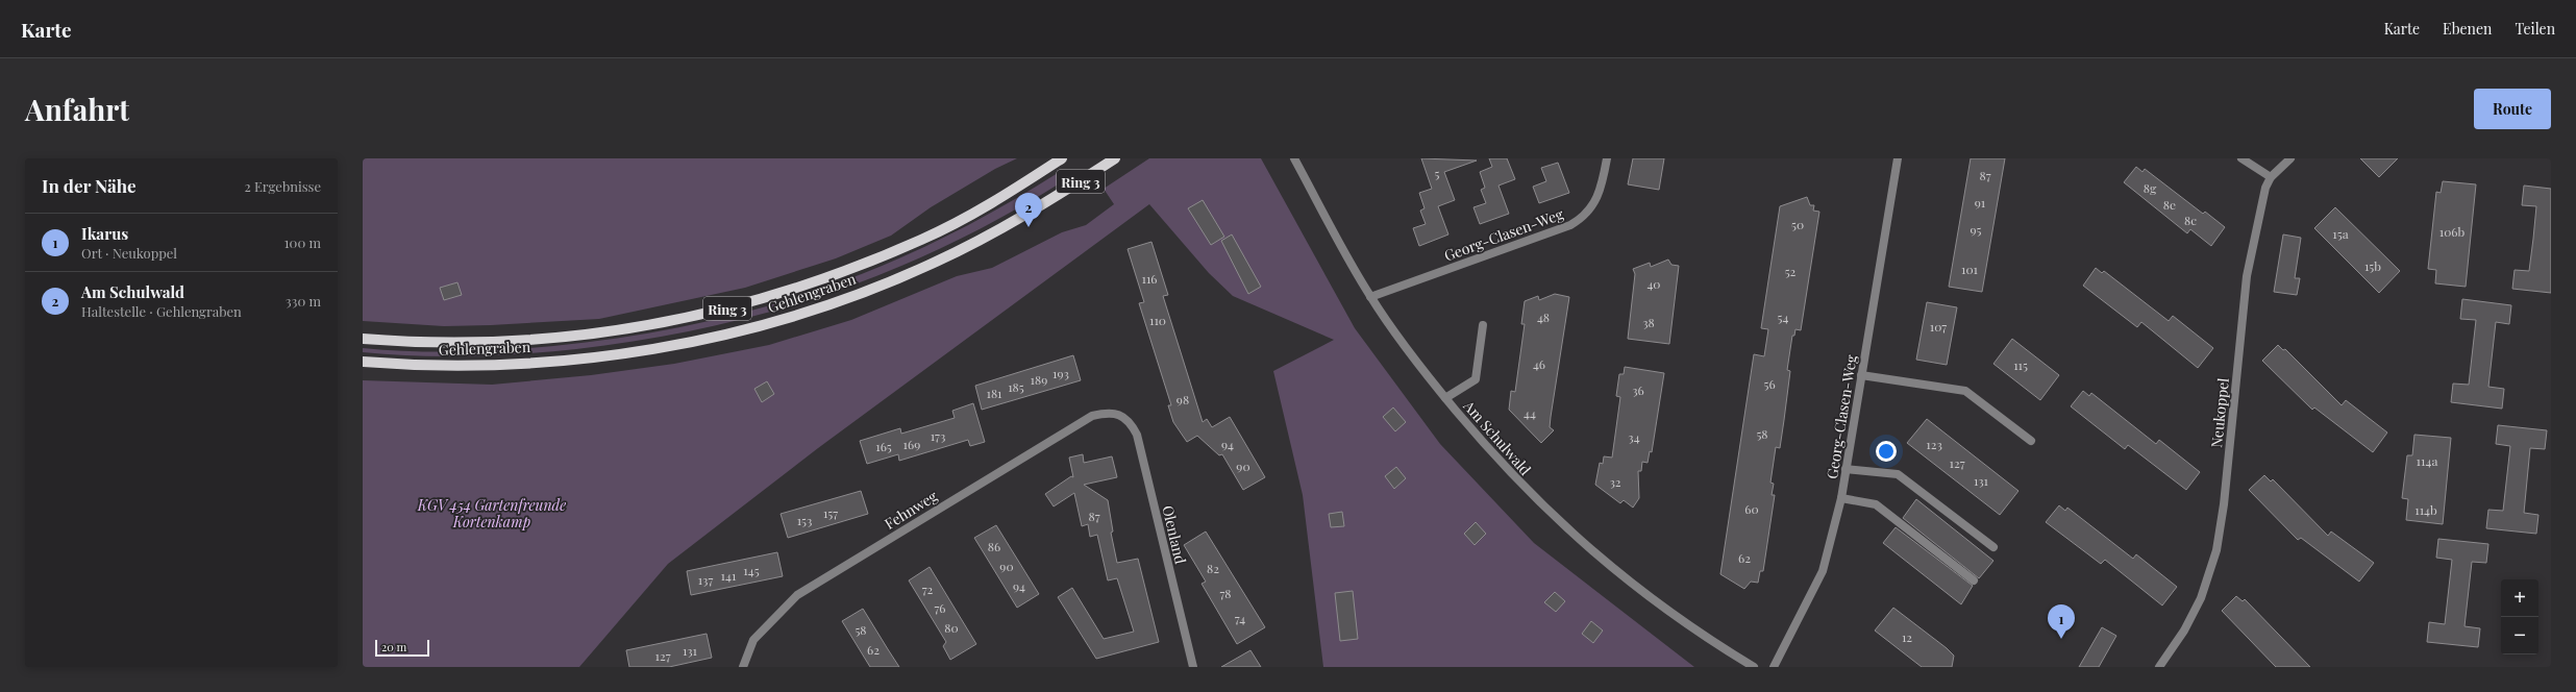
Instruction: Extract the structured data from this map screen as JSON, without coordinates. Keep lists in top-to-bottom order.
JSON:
{
  "streets": {
    "main road": ["Ring 3", "Gehlengraben"],
    "street": [
      "Georg-Clasen-Weg",
      "Neukoppel",
      "Am Schulwald",
      "Fehnweg",
      "Olenland"
    ]
  },
  "crossings": [
    ["Georg-Clasen-Weg", "Am Schulwald"],
    ["Fehnweg", "Olenland"]
  ],
  "parks": ["KGV 454 Gartenfreunde Kortenkamp"],
  "house_numbers": [
    "5",
    "87",
    "8g",
    "91",
    "8e",
    "8c",
    "50",
    "95",
    "106b",
    "15a",
    "15b",
    "101",
    "52",
    "116",
    "40",
    "48",
    "54",
    "110",
    "38",
    "107",
    "46",
    "115",
    "193",
    "189",
    "56",
    "185",
    "36",
    "181",
    "98",
    "44",
    "58",
    "173",
    "34",
    "169",
    "94",
    "123",
    "165",
    "114a",
    "127",
    "90",
    "131",
    "32",
    "60",
    "114b",
    "157",
    "87",
    "153",
    "86",
    "62",
    "90",
    "82",
    "145",
    "141",
    "137",
    "94",
    "72",
    "78",
    "76",
    "74",
    "80",
    "58",
    "12",
    "62",
    "131",
    "127"
  ],
  "scale_bar": "20 m",
  "page": {
    "header": "Karte",
    "nav": ["Karte", "Ebenen", "Teilen"],
    "buttons": "Route",
    "title": "Anfahrt",
    "heading": ["In der Nähe", "2 Ergebnisse"],
    "pins": ["2", "1"],
    "list": [
      {
        "mark": "1",
        "name": "Ikarus",
        "note": "Ort · Neukoppel",
        "value": "100 m"
      },
      {
        "mark": "2",
        "name": "Am Schulwald",
        "note": "Haltestelle · Gehlengraben",
        "value": "330 m"
      }
    ],
    "map_buttons": ["+", "−"],
    "scale": "20 m"
  }
}
